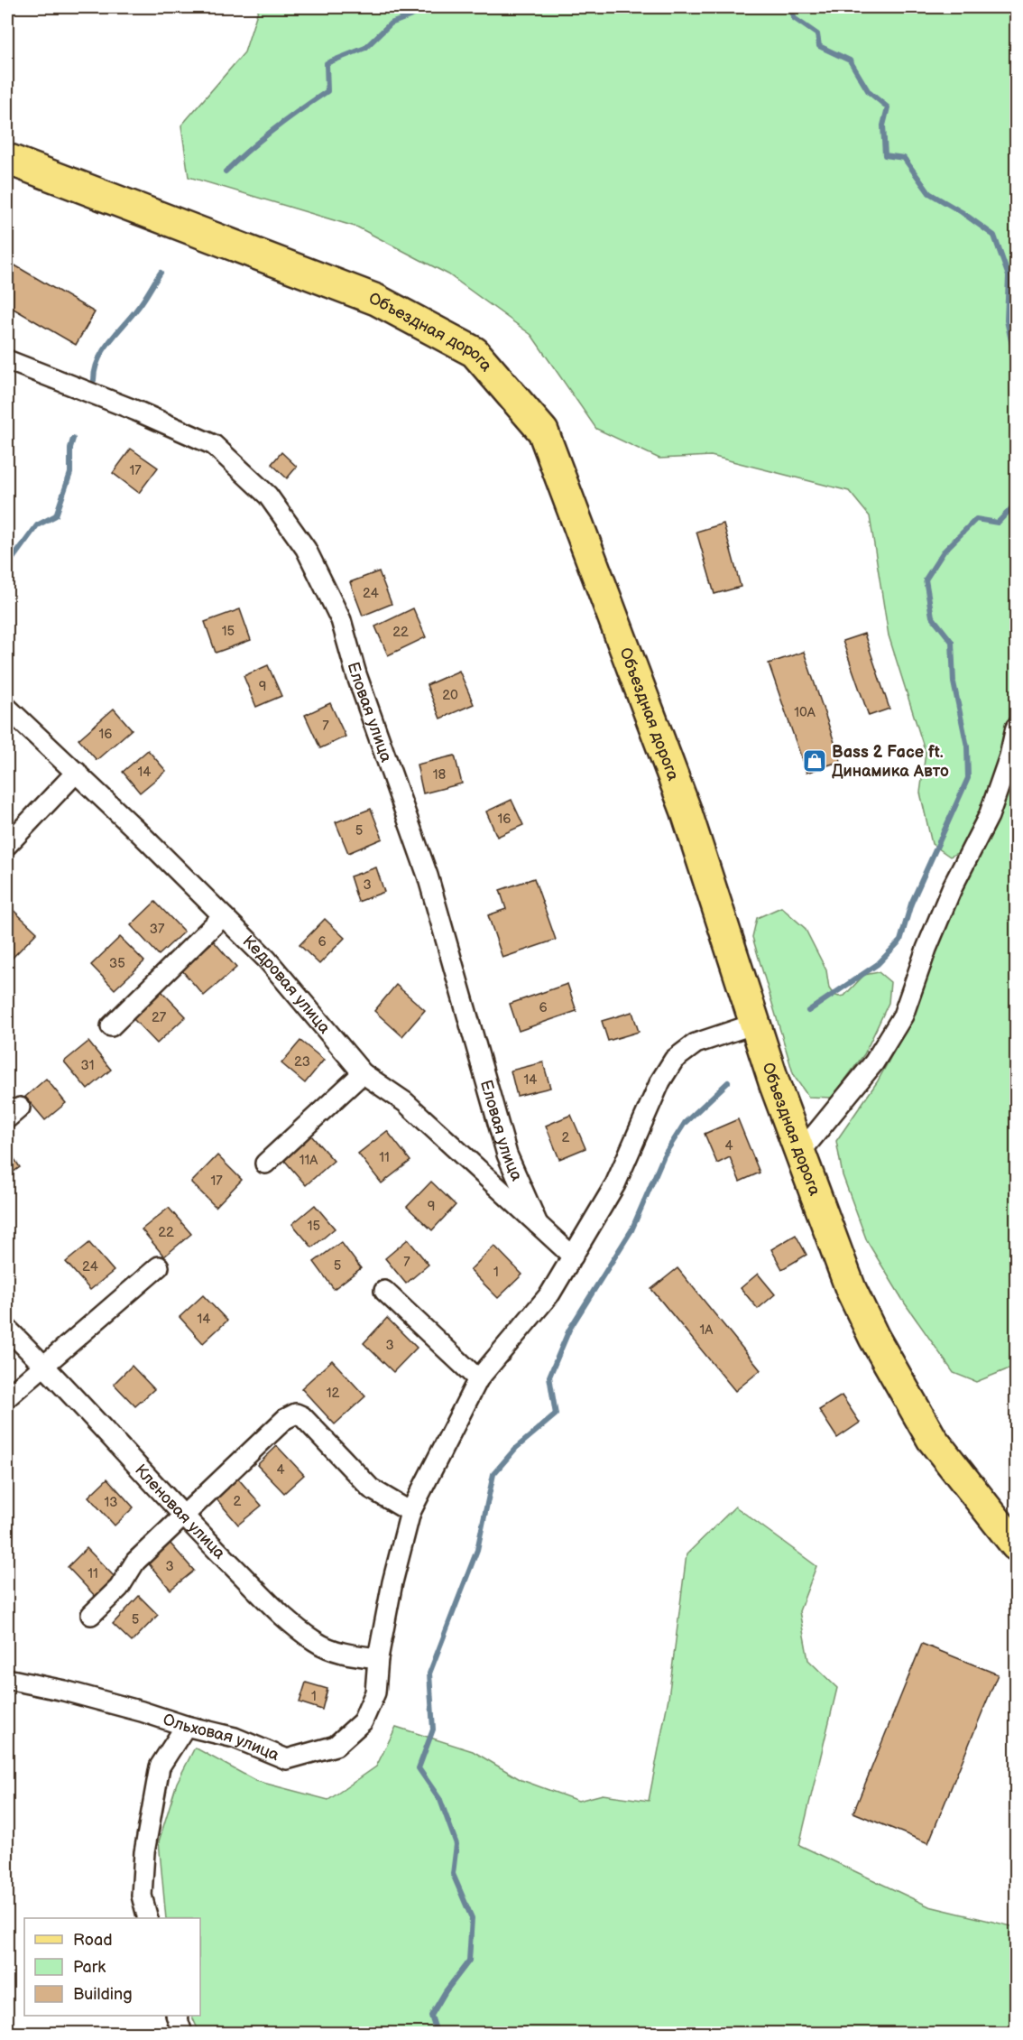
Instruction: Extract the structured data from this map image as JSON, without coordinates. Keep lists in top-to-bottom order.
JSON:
{
  "streets": {
    "main road": ["Объездная дорога"],
    "street": [
      "Еловая улица",
      "Кедровая улица",
      "Кленовая улица",
      "Ольховая улица"
    ]
  },
  "crossings": [
    ["Объездная дорога", "Ольховая улица"],
    ["Еловая улица", "Кедровая улица"],
    ["Кедровая улица", "Ольховая улица"],
    ["Кленовая улица", "Ольховая улица"]
  ],
  "places": {
    "shop": ["Bass 2 Face ft. Динамика Авто"]
  },
  "house_numbers": [
    "17",
    "24",
    "15",
    "22",
    "9",
    "20",
    "10А",
    "7",
    "16",
    "14",
    "18",
    "16",
    "5",
    "3",
    "37",
    "6",
    "35",
    "6",
    "27",
    "23",
    "31",
    "14",
    "2",
    "4",
    "11",
    "11А",
    "17",
    "9",
    "15",
    "22",
    "7",
    "5",
    "24",
    "1",
    "14",
    "1А",
    "3",
    "12",
    "4",
    "2",
    "13",
    "3",
    "11",
    "5",
    "1"
  ],
  "legend": ["Road", "Park", "Building"]
}
